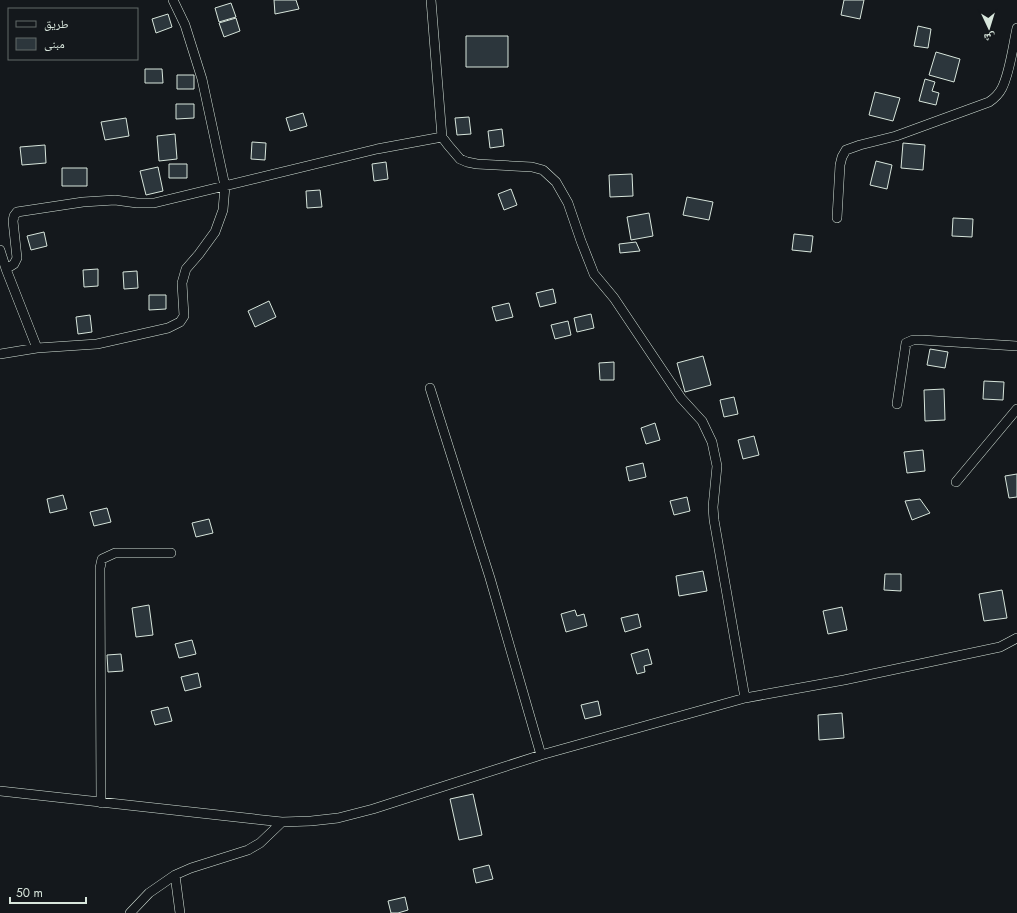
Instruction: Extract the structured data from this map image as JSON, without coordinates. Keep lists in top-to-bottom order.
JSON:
{
  "legend": ["طريق", "مبنى"],
  "scale_bar": "50 m",
  "north": "bottom"
}
